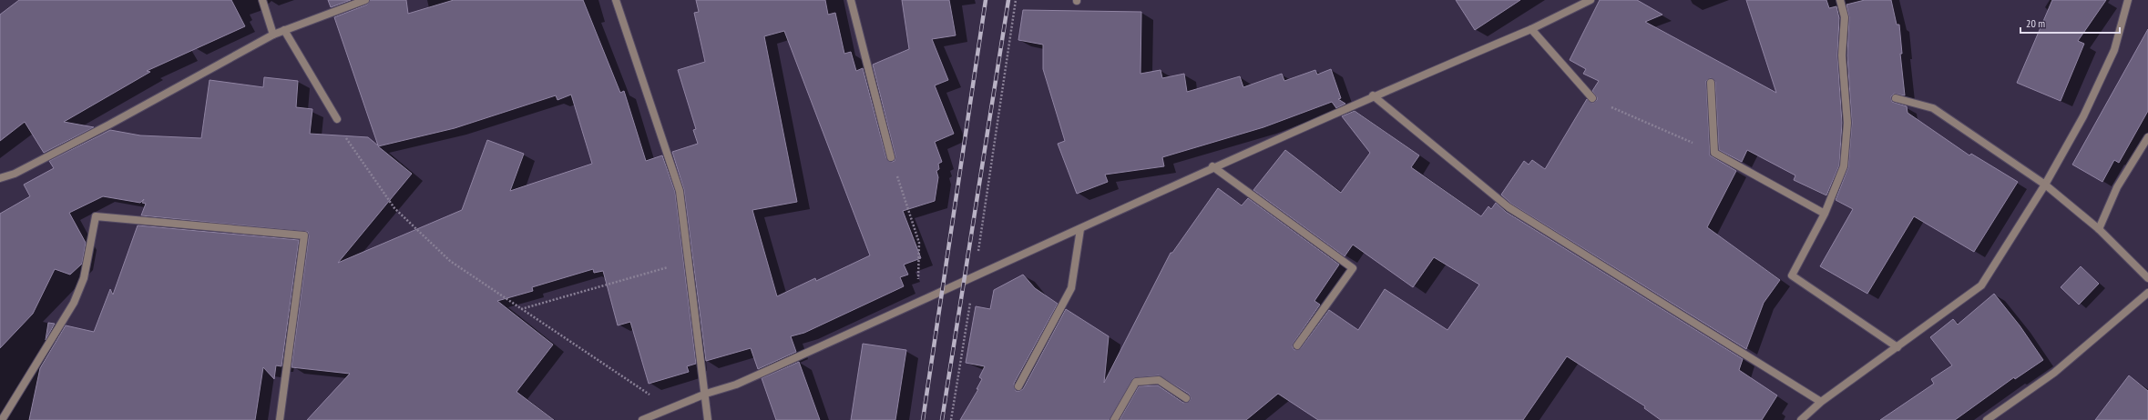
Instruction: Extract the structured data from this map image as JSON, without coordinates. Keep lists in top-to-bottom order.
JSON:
{
  "scale_bar": "20 m"
}
